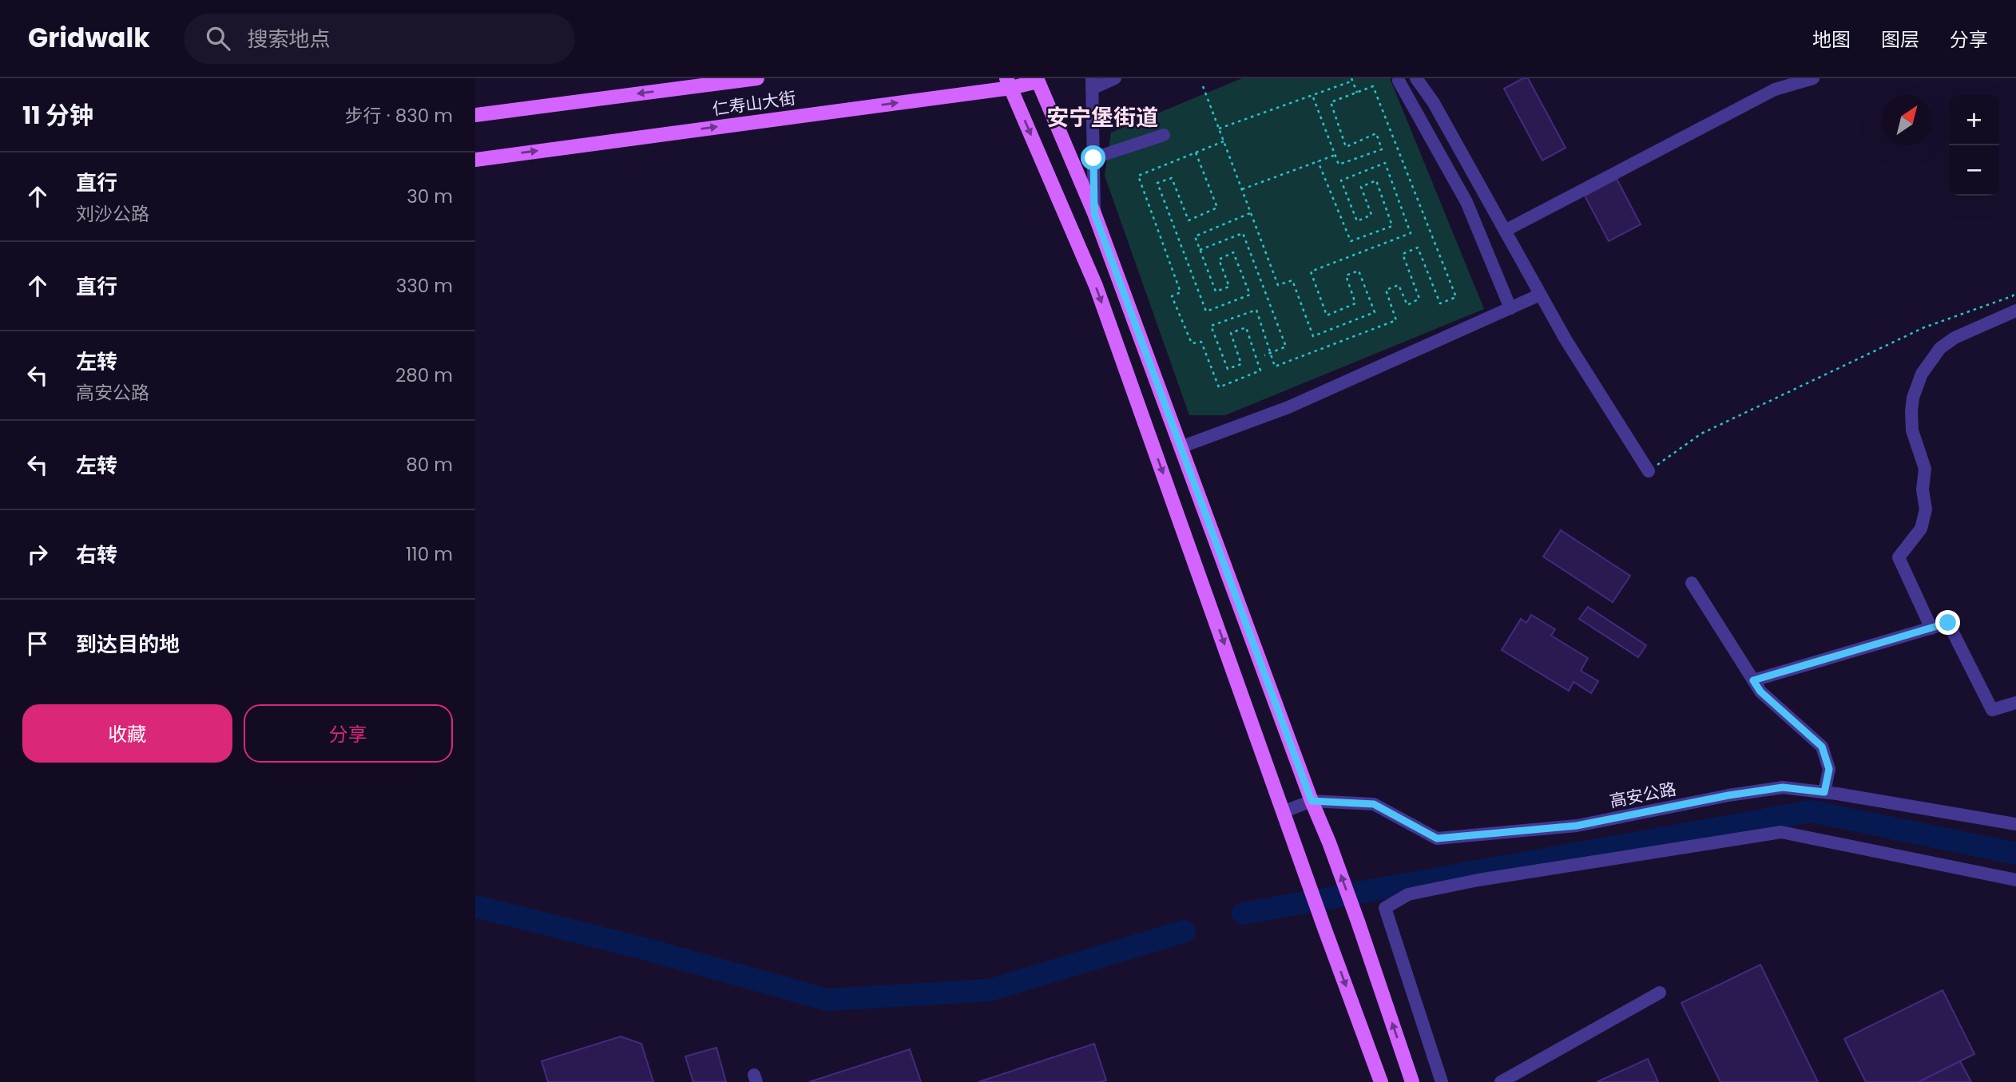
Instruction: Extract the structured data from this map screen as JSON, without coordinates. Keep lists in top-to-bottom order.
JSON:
{
  "streets": {
    "main road": ["仁寿山大街"],
    "street": ["高安公路"]
  },
  "districts": ["安宁堡街道"],
  "north": "top right",
  "page": {
    "header": "Gridwalk",
    "search": "搜索地点",
    "nav": ["地图", "图层", "分享"],
    "heading": ["11 分钟", "步行 · 830 m"],
    "map_buttons": ["+", "−"],
    "list": [
      ["直行", "刘沙公路", "30 m"],
      ["直行", "330 m"],
      ["左转", "高安公路", "280 m"],
      ["左转", "80 m"],
      ["右转", "110 m"],
      "到达目的地"
    ],
    "buttons": ["收藏", "分享"]
  }
}
